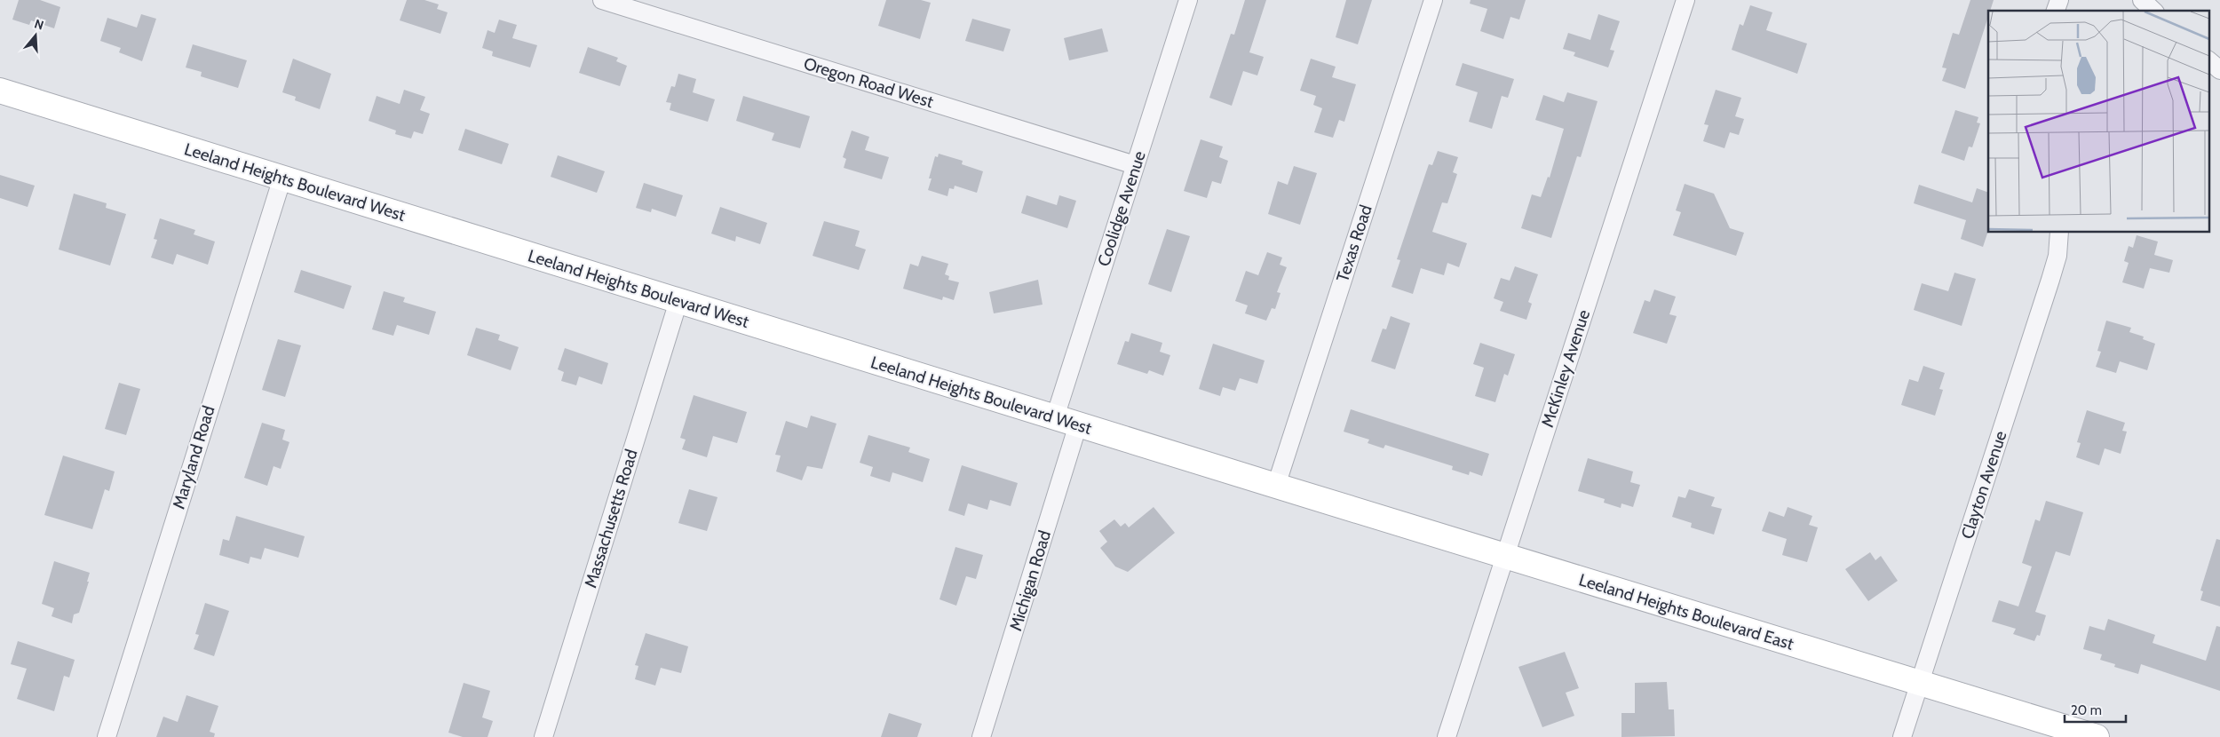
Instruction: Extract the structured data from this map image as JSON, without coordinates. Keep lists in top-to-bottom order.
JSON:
{
  "streets": {
    "main road": ["Leeland Heights Boulevard West", "Leeland Heights Boulevard East"],
    "street": [
      "Oregon Road West",
      "Coolidge Avenue",
      "Texas Road",
      "McKinley Avenue",
      "Maryland Road",
      "Clayton Avenue",
      "Massachusetts Road",
      "Michigan Road"
    ]
  },
  "crossings": [
    ["Oregon Road West", "Coolidge Avenue"],
    ["Leeland Heights Boulevard West", "Coolidge Avenue"],
    ["Leeland Heights Boulevard West", "Texas Road"],
    ["Leeland Heights Boulevard West", "Maryland Road"],
    ["Leeland Heights Boulevard West", "Massachusetts Road"],
    ["Leeland Heights Boulevard West", "Michigan Road"],
    ["Leeland Heights Boulevard West", "Leeland Heights Boulevard East"],
    ["Texas Road", "Leeland Heights Boulevard East"],
    ["McKinley Avenue", "Leeland Heights Boulevard East"],
    ["Clayton Avenue", "Leeland Heights Boulevard East"]
  ],
  "scale_bar": "20 m",
  "north": "top"
}
